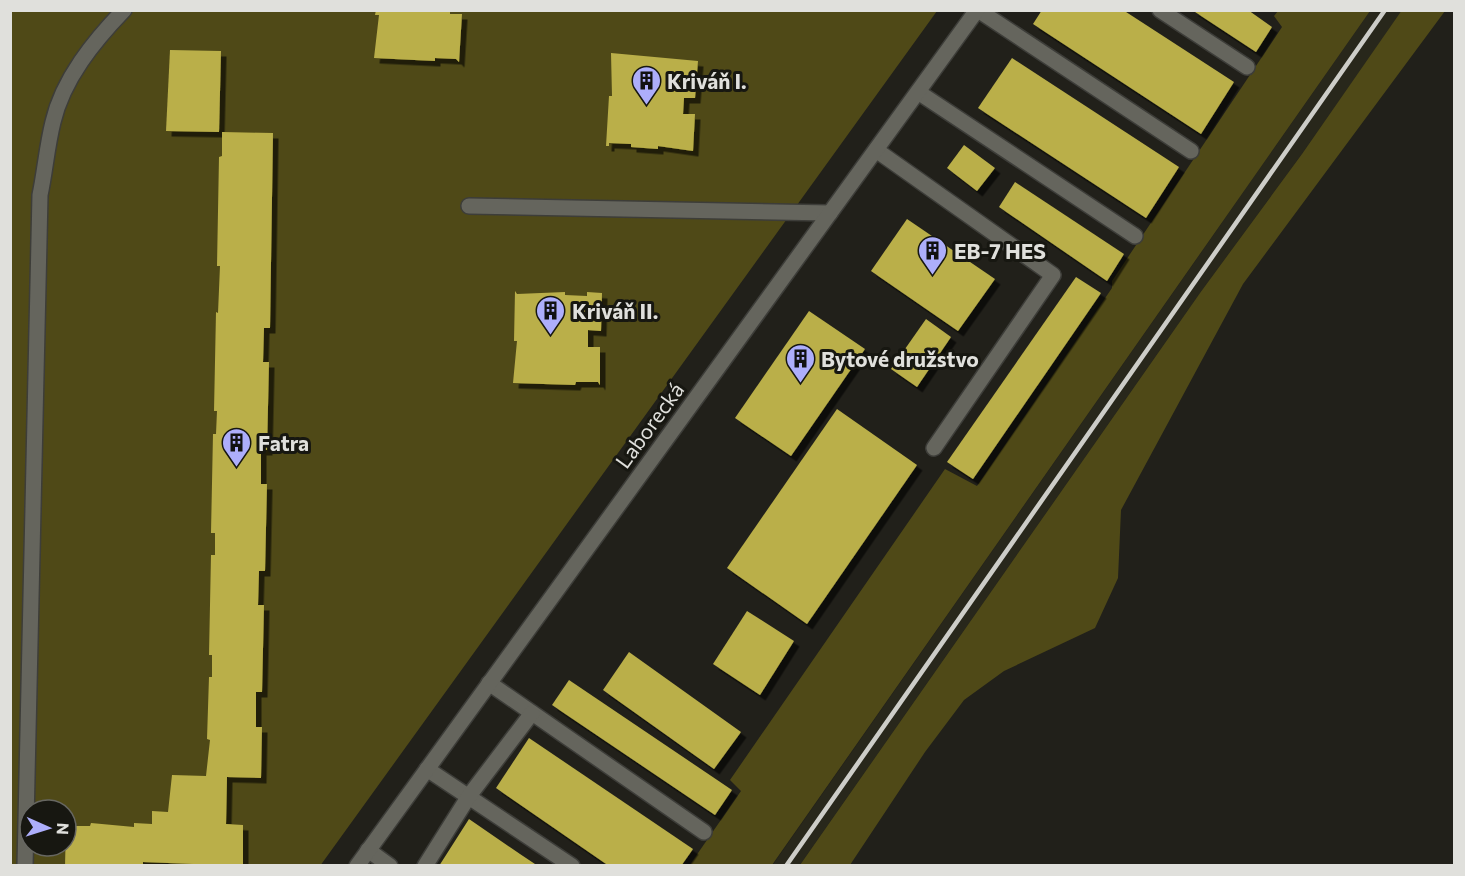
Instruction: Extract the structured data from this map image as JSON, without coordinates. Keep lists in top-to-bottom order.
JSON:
{
  "streets": {
    "street": ["Laborecká"]
  },
  "places": {
    "building": [
      "Kriváň I.",
      "EB-7 HES",
      "Kriváň II.",
      "Bytové družstvo",
      "Fatra"
    ]
  },
  "north": "right"
}
